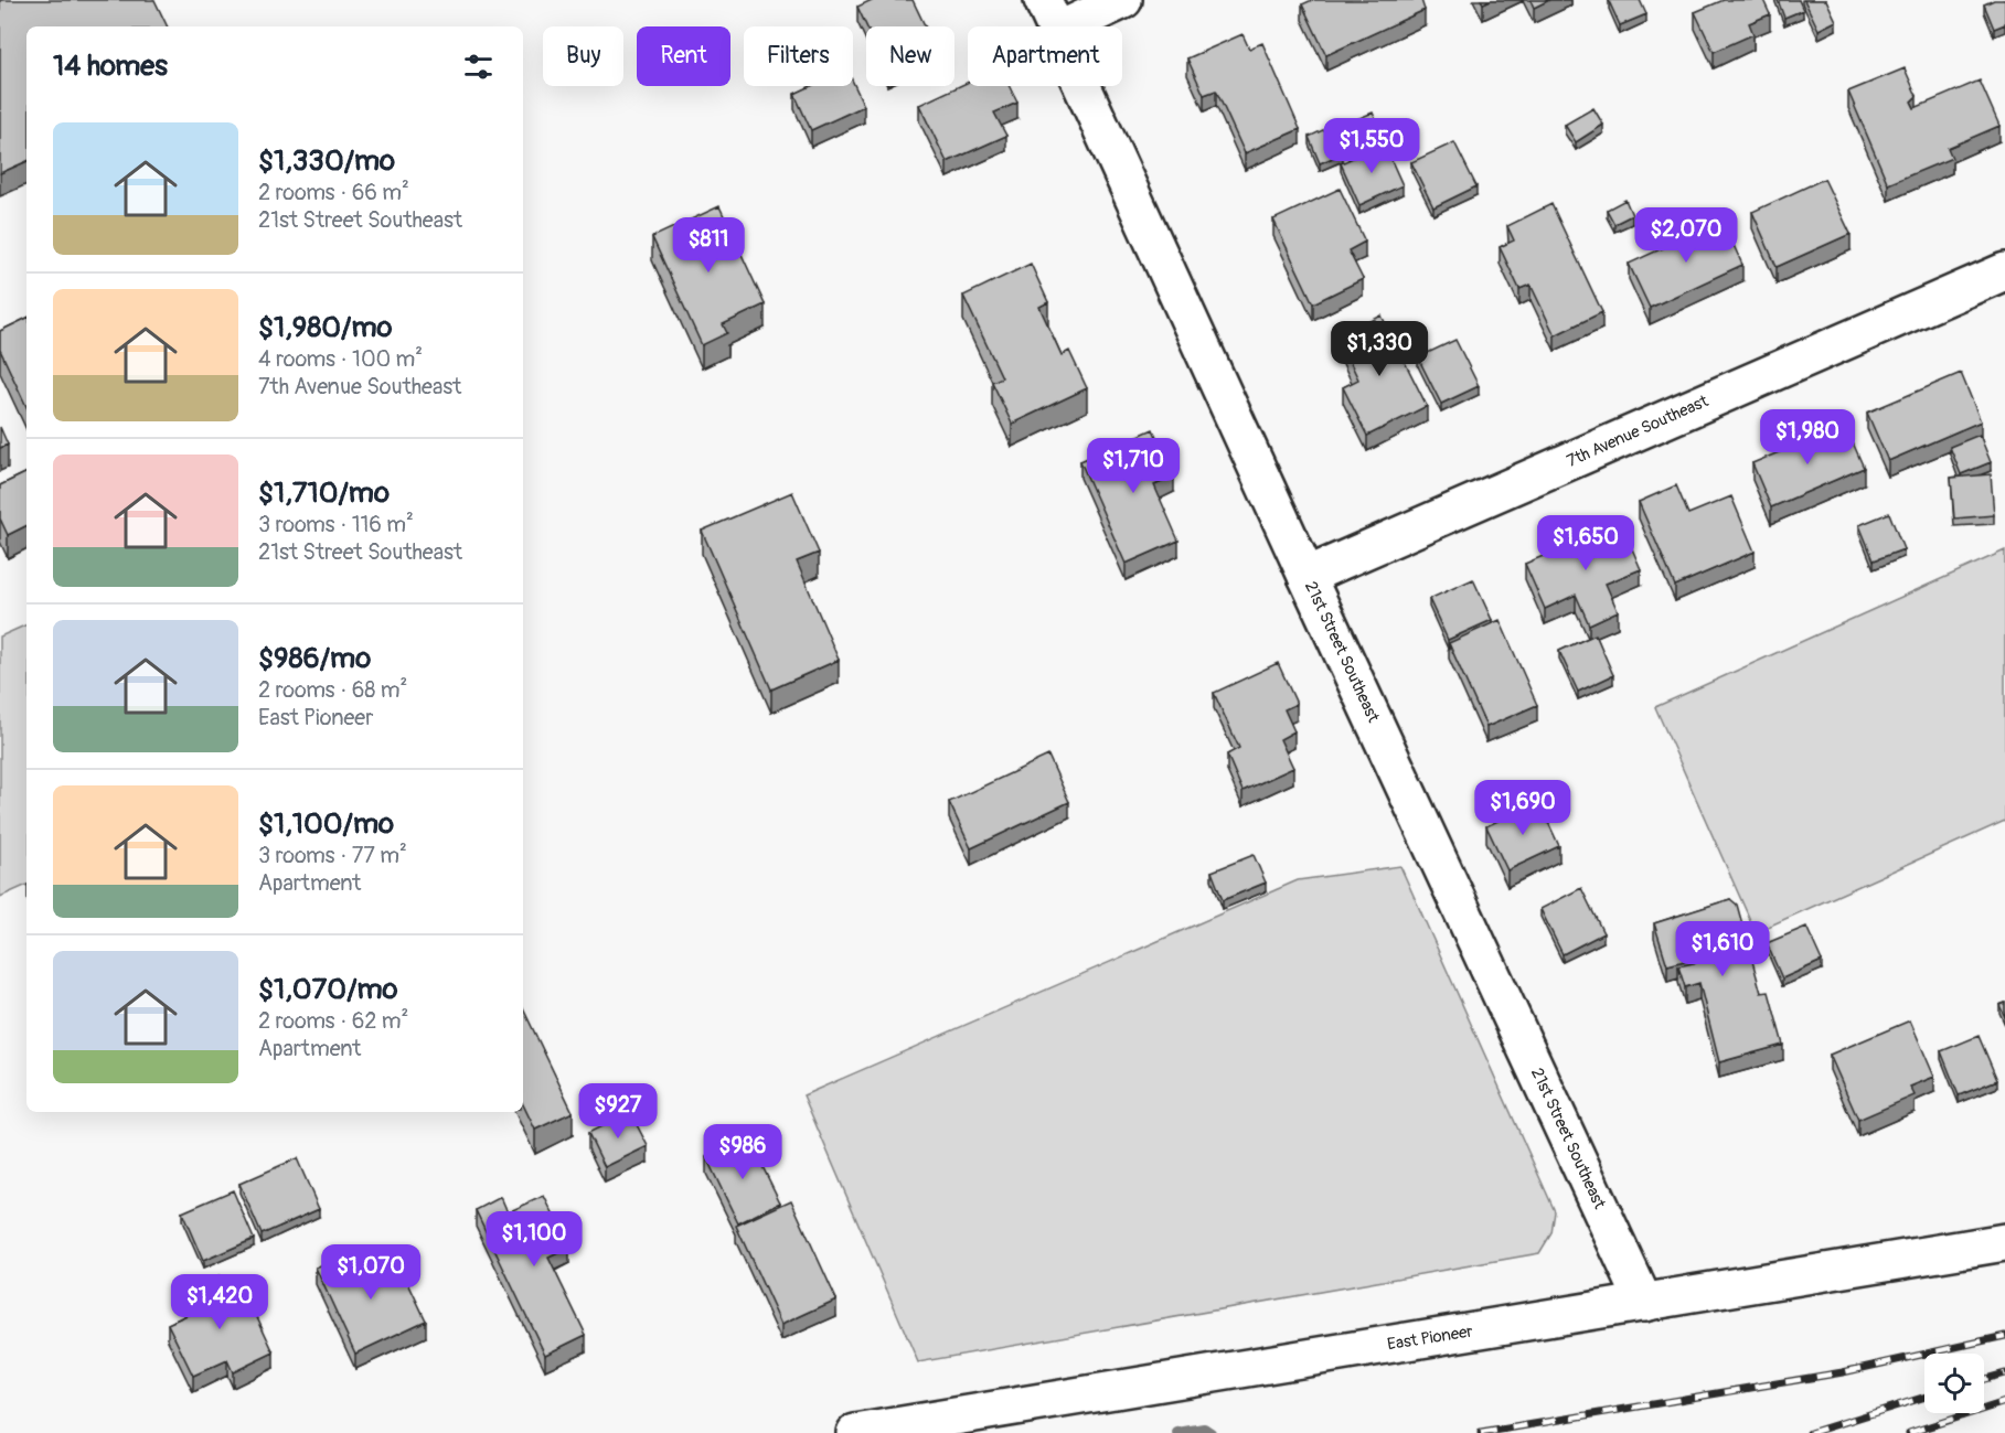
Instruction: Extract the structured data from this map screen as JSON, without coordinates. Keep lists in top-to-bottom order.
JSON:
{
  "streets": {
    "street": ["7th Avenue Southeast", "21st Street Southeast", "East Pioneer"]
  },
  "crossings": [
    ["7th Avenue Southeast", "21st Street Southeast"],
    ["21st Street Southeast", "East Pioneer"]
  ],
  "page": {
    "chip": [
      "Buy",
      "Rent",
      "Filters",
      "New",
      "Apartment"
    ],
    "heading": "14 homes",
    "list": [
      {
        "name": "$1,330/mo",
        "note": "2 rooms · 66 m² · 21st Street Southeast"
      },
      {
        "name": "$1,980/mo",
        "note": "4 rooms · 100 m² · 7th Avenue Southeast"
      },
      {
        "name": "$1,710/mo",
        "note": "3 rooms · 116 m² · 21st Street Southeast"
      },
      {
        "name": "$986/mo",
        "note": "2 rooms · 68 m² · East Pioneer"
      },
      {
        "name": "$1,100/mo",
        "note": "3 rooms · 77 m² · Apartment"
      },
      {
        "name": "$1,070/mo",
        "note": "2 rooms · 62 m² · Apartment"
      }
    ],
    "price": [
      "$1,550",
      "$2,070",
      "$811",
      "$1,330",
      "$1,980",
      "$1,710",
      "$1,650",
      "$1,690",
      "$1,610",
      "$927",
      "$986",
      "$1,100",
      "$1,070",
      "$1,420"
    ]
  }
}
